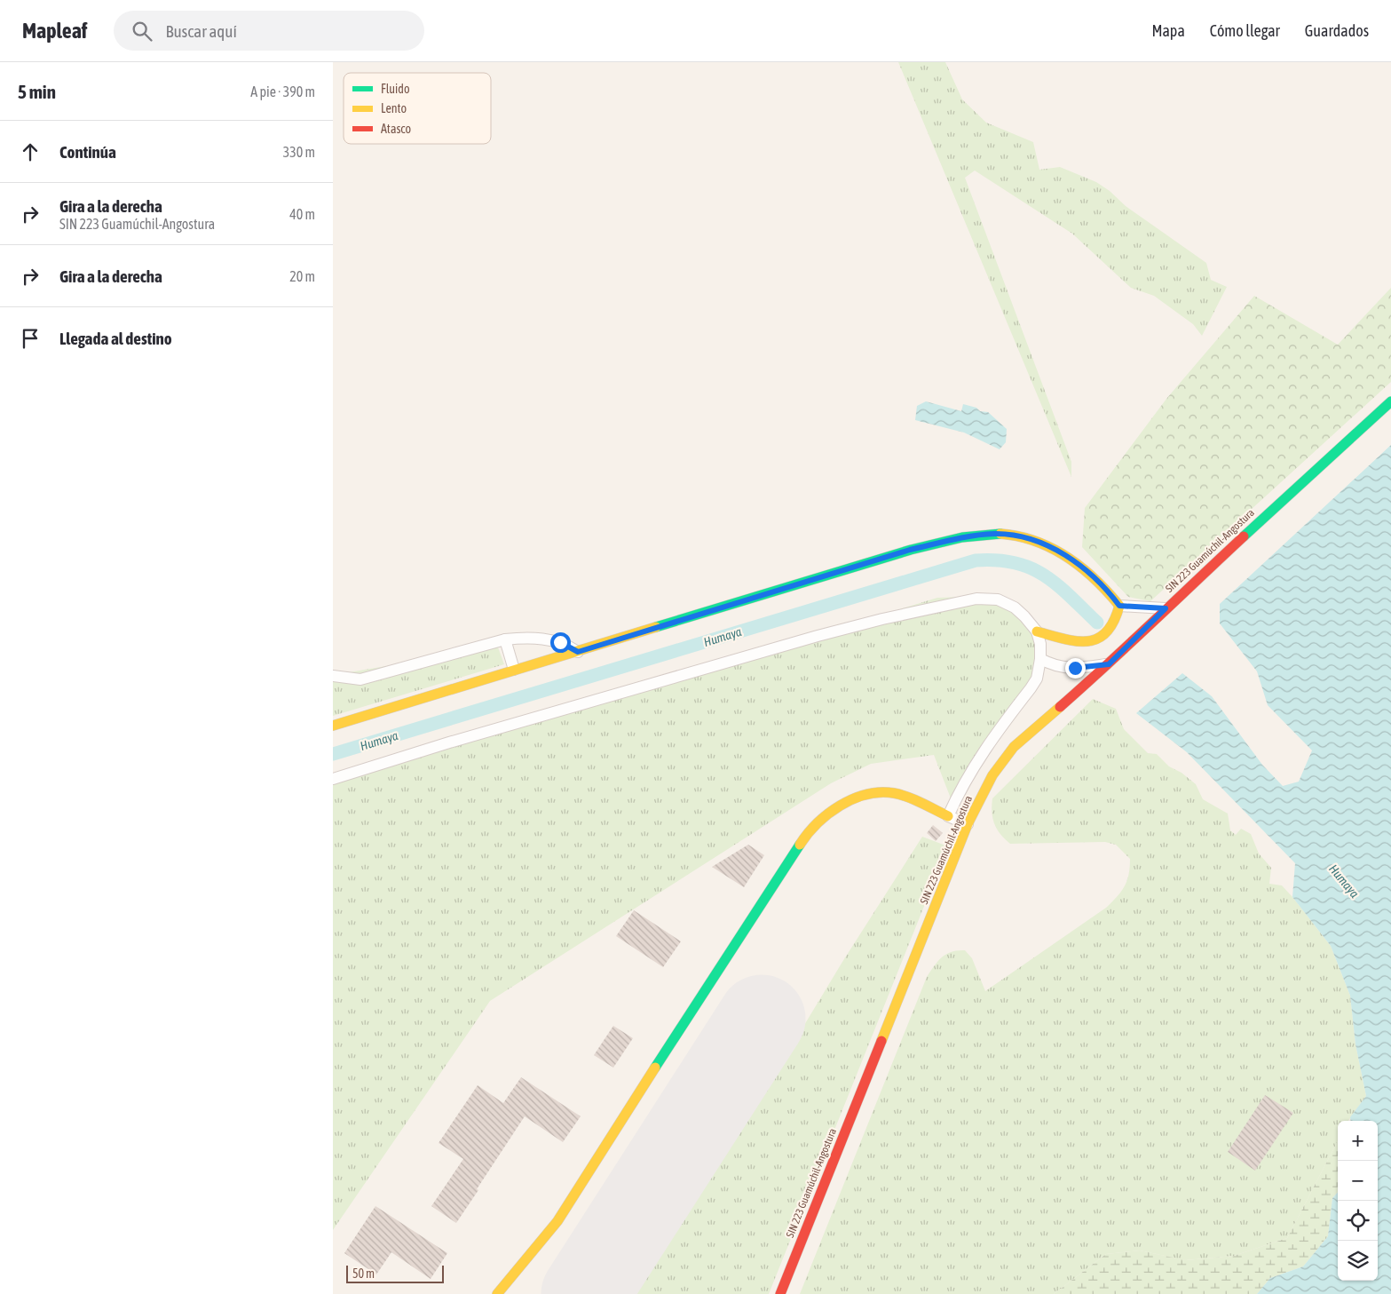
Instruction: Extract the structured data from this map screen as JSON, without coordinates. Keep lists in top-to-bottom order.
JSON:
{
  "streets": {
    "street": ["SIN 223 Guamúchil-Angostura"]
  },
  "water": ["Humaya"],
  "legend": ["Fluido", "Lento", "Atasco"],
  "scale_bar": "50 m",
  "page": {
    "header": "Mapleaf",
    "search": "Buscar aquí",
    "nav": ["Mapa", "Cómo llegar", "Guardados"],
    "heading": ["5 min", "A pie · 390 m"],
    "list": [
      ["Continúa", "330 m"],
      ["Gira a la derecha", "SIN 223 Guamúchil-Angostura", "40 m"],
      ["Gira a la derecha", "20 m"],
      "Llegada al destino"
    ],
    "map_buttons": ["+", "−"],
    "scale": "50 m"
  }
}
